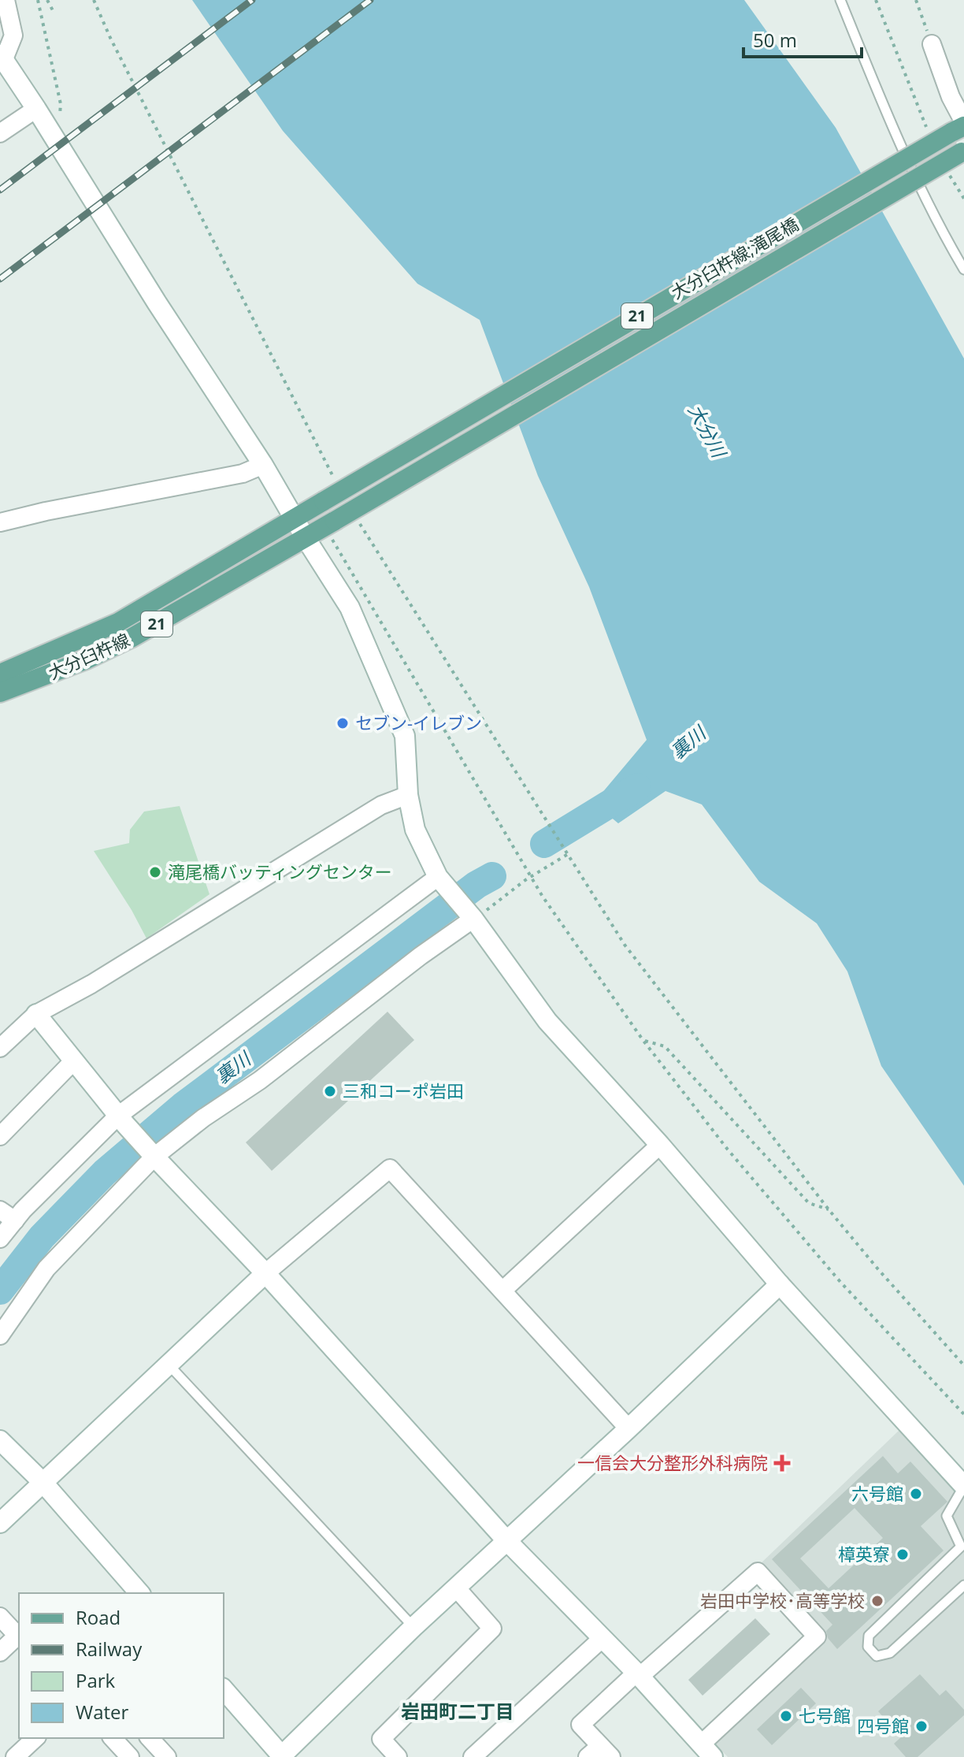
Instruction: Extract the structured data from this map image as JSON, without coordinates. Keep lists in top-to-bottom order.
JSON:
{
  "streets": {
    "main road": ["大分臼杵線;滝尾橋", "21", "大分臼杵線"]
  },
  "crossings": [
    ["大分臼杵線;滝尾橋", "21"],
    ["大分臼杵線;滝尾橋", "大分臼杵線"],
    ["21", "大分臼杵線"]
  ],
  "districts": ["岩田町二丁目"],
  "water": ["大分川", "裏川"],
  "places": {
    "other": [
      "セブン-イレブン",
      "滝尾橋バッティングセンター",
      "三和コーポ岩田",
      "六号館",
      "樟英寮",
      "岩田中学校･高等学校",
      "七号館",
      "四号館"
    ],
    "health": ["一信会大分整形外科病院"]
  },
  "legend": [
    "Road",
    "Railway",
    "Park",
    "Water"
  ],
  "scale_bar": "50 m"
}
